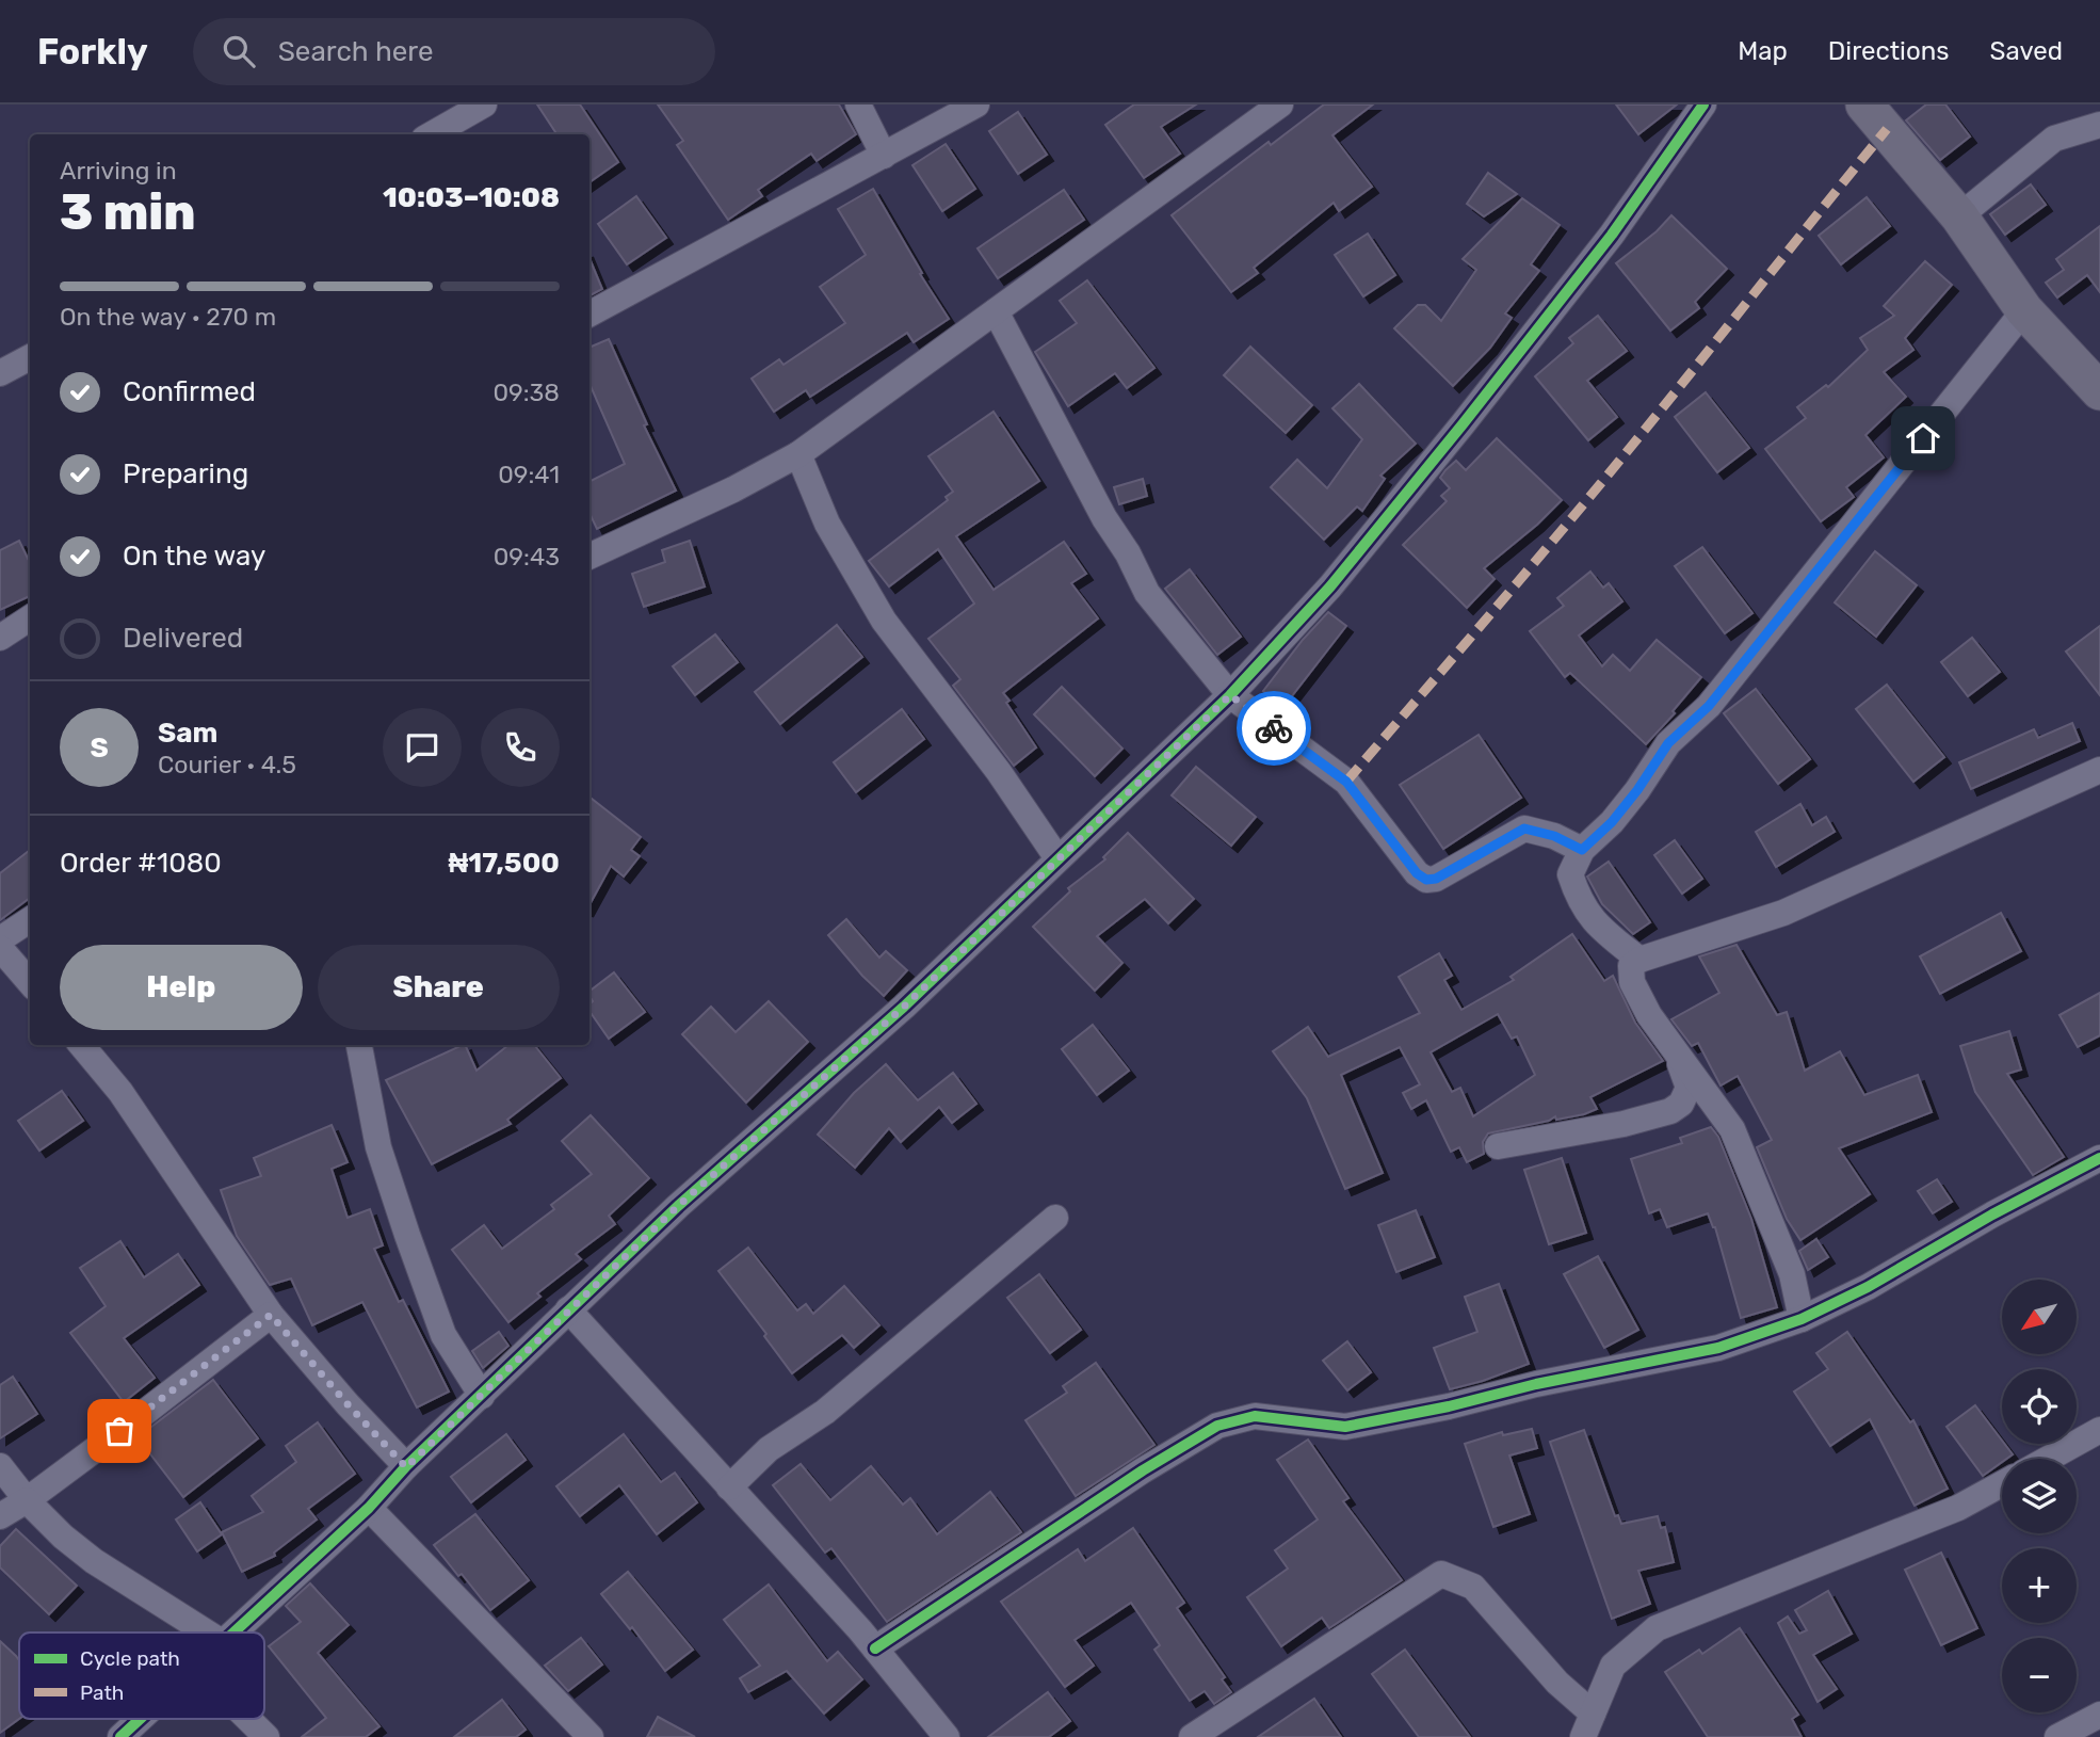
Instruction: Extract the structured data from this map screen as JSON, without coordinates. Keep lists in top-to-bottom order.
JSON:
{
  "legend": ["Cycle path", "Path"],
  "north": "bottom left",
  "page": {
    "header": "Forkly",
    "search": "Search here",
    "nav": ["Map", "Directions", "Saved"],
    "heading": ["3 min", "Arriving in", "10:03–10:08"],
    "panel": [
      "Sam",
      "Courier · 4.5",
      "Order #1080",
      "₦17,500"
    ],
    "bar": "On the way · 270 m",
    "list": [
      ["Confirmed", "09:38"],
      ["Preparing", "09:41"],
      ["On the way", "09:43"],
      "Delivered"
    ],
    "round": "S",
    "buttons": ["Help", "Share"],
    "map_buttons": ["+", "−"]
  }
}
